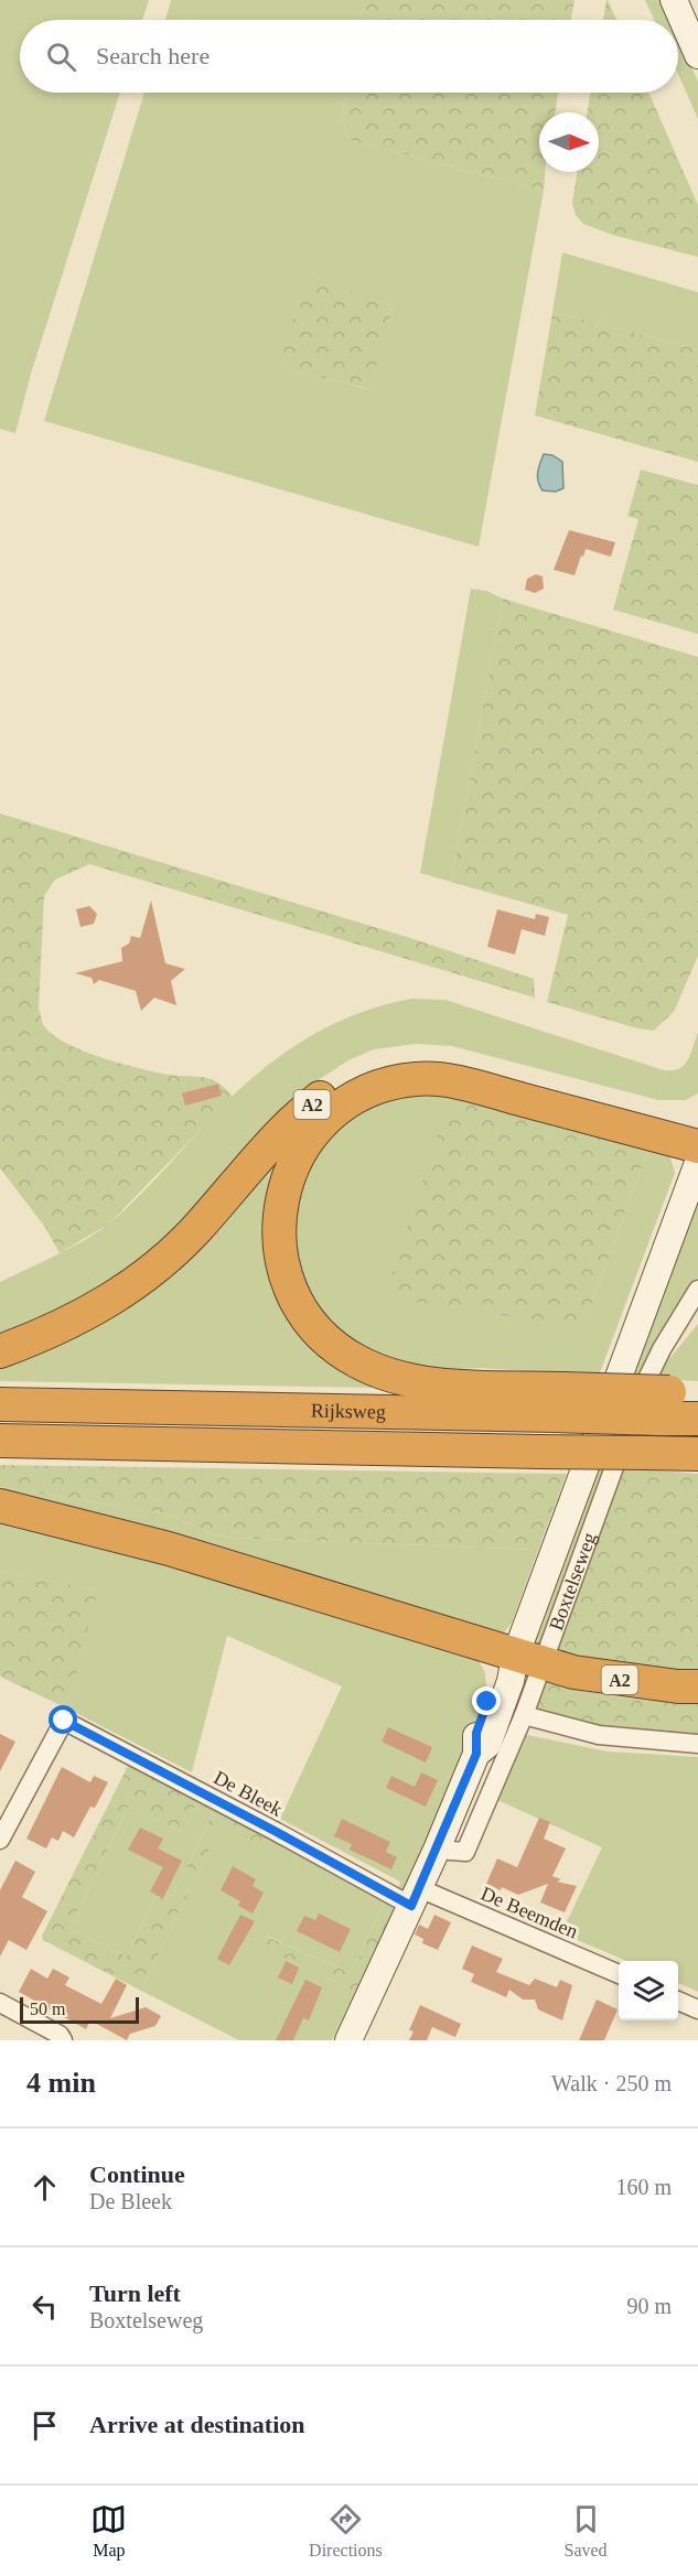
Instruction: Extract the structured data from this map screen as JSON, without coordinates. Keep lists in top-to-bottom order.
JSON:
{
  "streets": {
    "highway": ["A2", "Rijksweg"],
    "main road": ["Boxtelseweg"],
    "street": ["De Bleek", "De Beemden"]
  },
  "crossings": [
    ["A2", "Rijksweg"],
    ["A2", "Boxtelseweg"],
    ["Boxtelseweg", "De Bleek"],
    ["Boxtelseweg", "De Beemden"],
    ["De Bleek", "De Beemden"]
  ],
  "scale_bar": "50 m",
  "north": "right",
  "page": {
    "search": "Search here",
    "scale": "50 m",
    "heading": ["4 min", "Walk · 250 m"],
    "list": [
      ["Continue", "De Bleek", "160 m"],
      ["Turn left", "Boxtelseweg", "90 m"],
      "Arrive at destination"
    ],
    "nav": ["Map", "Directions", "Saved"]
  }
}
